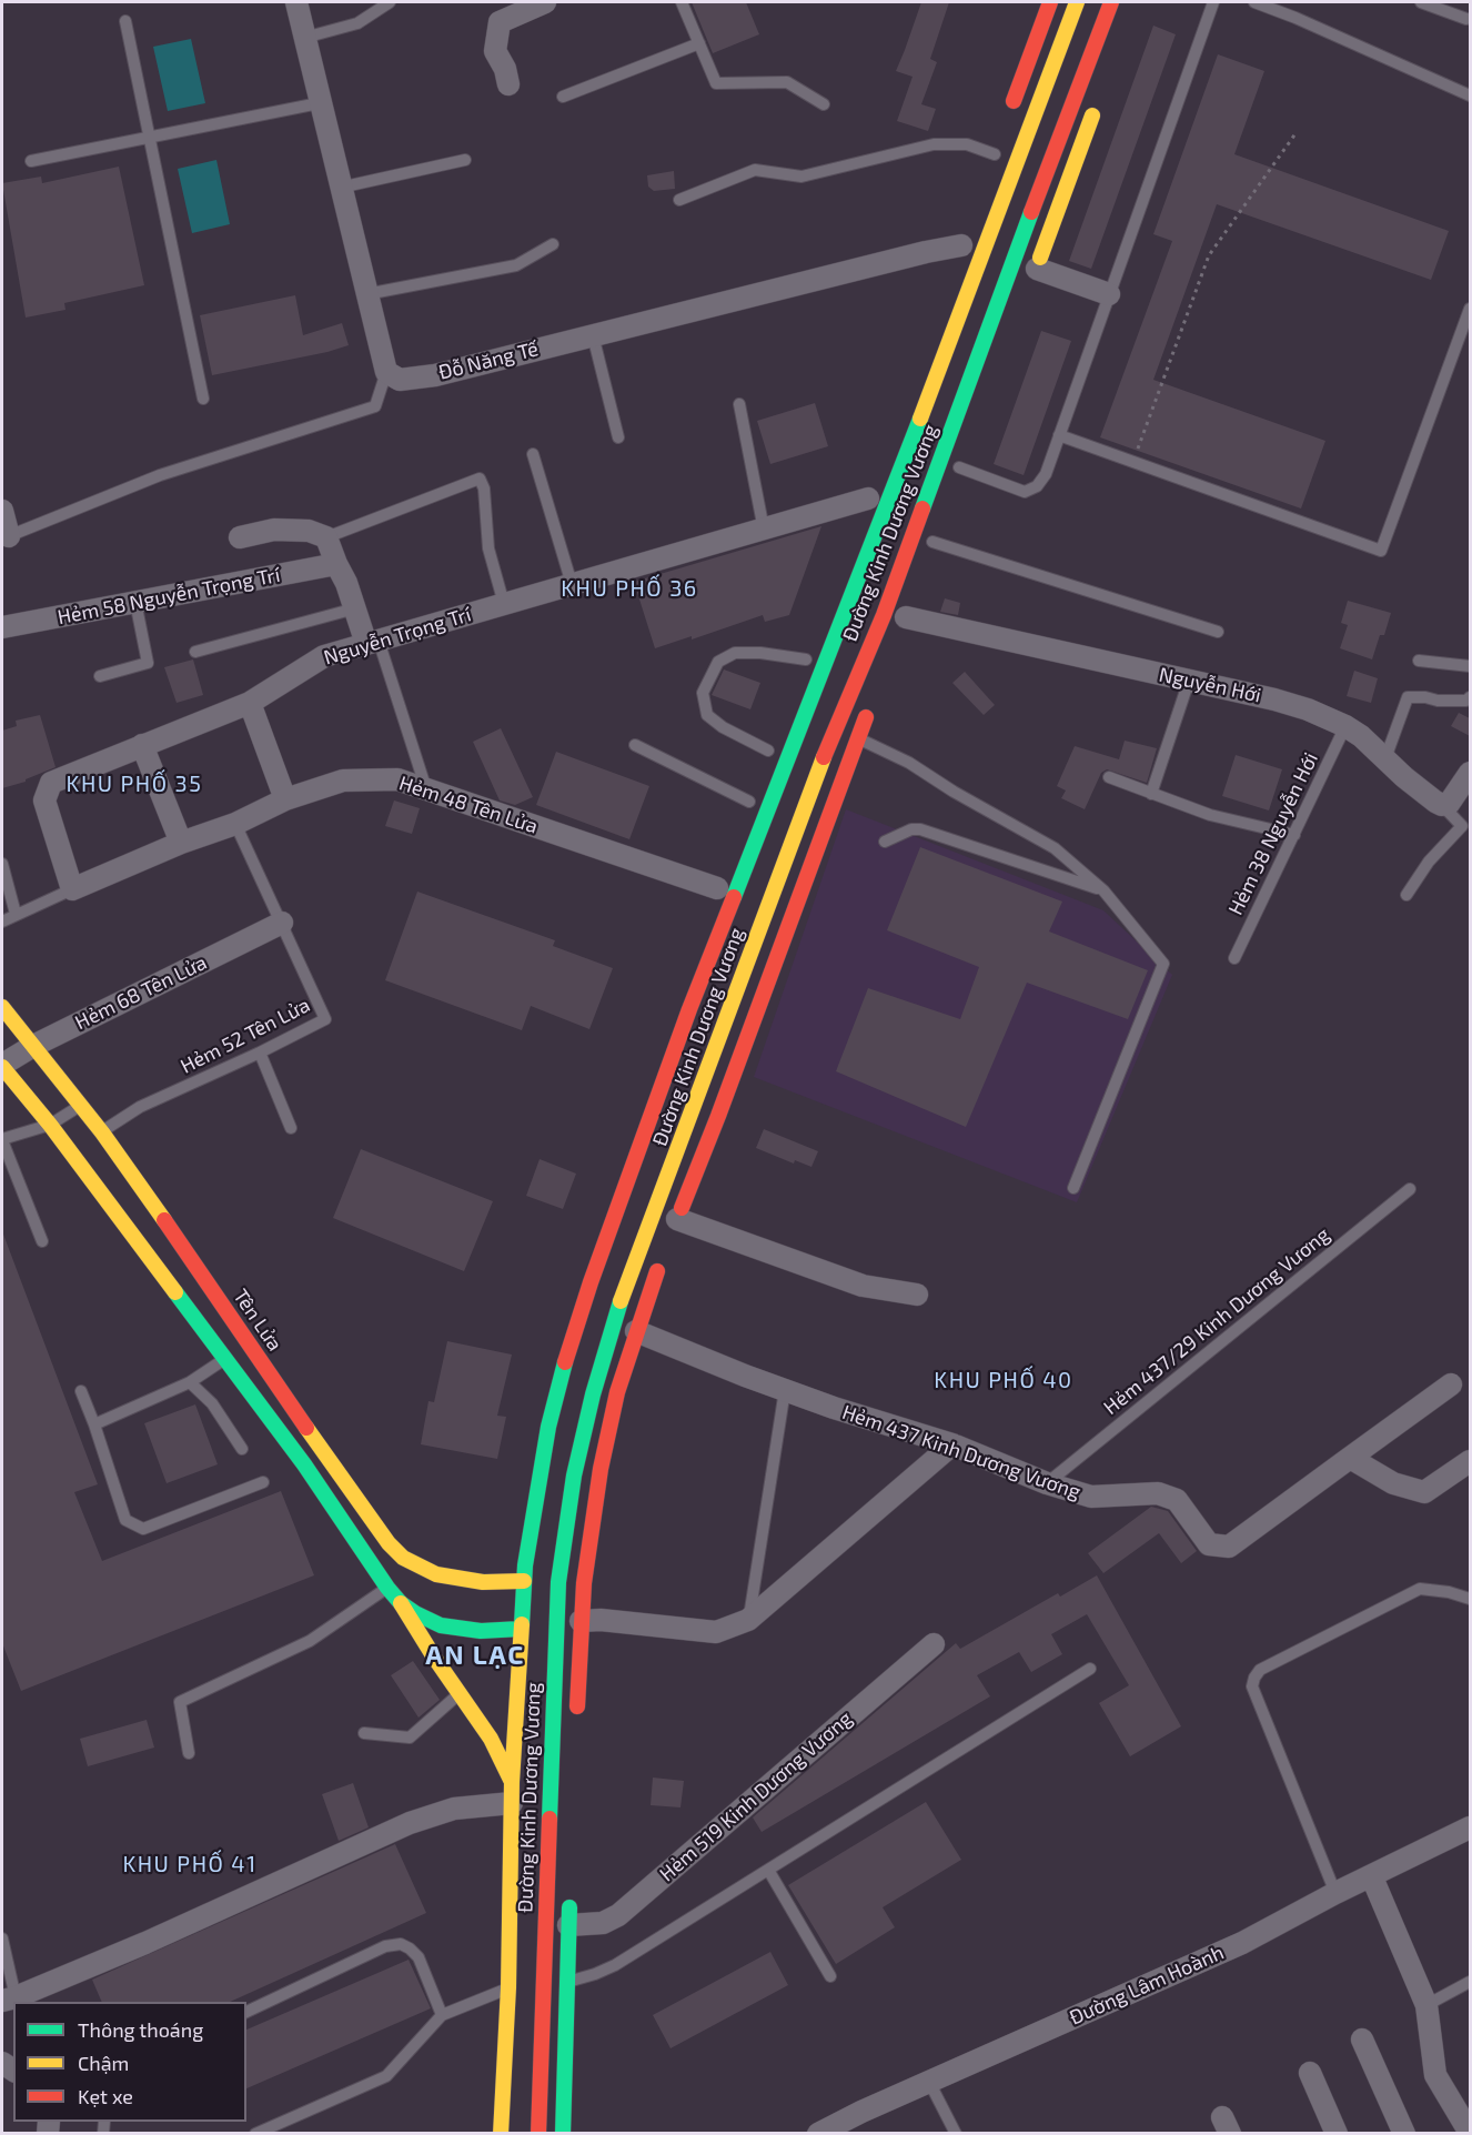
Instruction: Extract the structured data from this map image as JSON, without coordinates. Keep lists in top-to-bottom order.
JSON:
{
  "streets": {
    "main road": ["Đường Kinh Dương Vương", "Tên Lửa"],
    "street": [
      "Đỗ Năng Tế",
      "Hẻm 58 Nguyễn Trọng Trí",
      "Nguyễn Trọng Trí",
      "Nguyễn Hới",
      "Hẻm 48 Tên Lửa",
      "Hẻm 68 Tên Lửa",
      "Hẻm 437 Kinh Dương Vương",
      "Hẻm 519 Kinh Dương Vương",
      "Đường Lâm Hoành"
    ],
    "lane": ["Hẻm 38 Nguyễn Hới", "Hẻm 52 Tên Lửa", "Hẻm 437/29 Kinh Dương Vương"]
  },
  "crossings": [
    ["Đỗ Năng Tế", "Đường Kinh Dương Vương"],
    ["Đường Kinh Dương Vương", "Hẻm 48 Tên Lửa"],
    ["Đường Kinh Dương Vương", "Tên Lửa"],
    ["Nguyễn Trọng Trí", "Hẻm 48 Tên Lửa"],
    ["Nguyễn Hới", "Hẻm 38 Nguyễn Hới"],
    ["Hẻm 48 Tên Lửa", "Hẻm 52 Tên Lửa"],
    ["Hẻm 68 Tên Lửa", "Hẻm 52 Tên Lửa"],
    ["Hẻm 68 Tên Lửa", "Tên Lửa"],
    ["Hẻm 52 Tên Lửa", "Tên Lửa"],
    ["Hẻm 437/29 Kinh Dương Vương", "Hẻm 437 Kinh Dương Vương"]
  ],
  "districts": [
    "KHU PHỐ 36",
    "KHU PHỐ 35",
    "KHU PHỐ 40",
    "AN LẠC",
    "KHU PHỐ 41"
  ],
  "legend": ["Thông thoáng", "Chậm", "Kẹt xe"]
}
